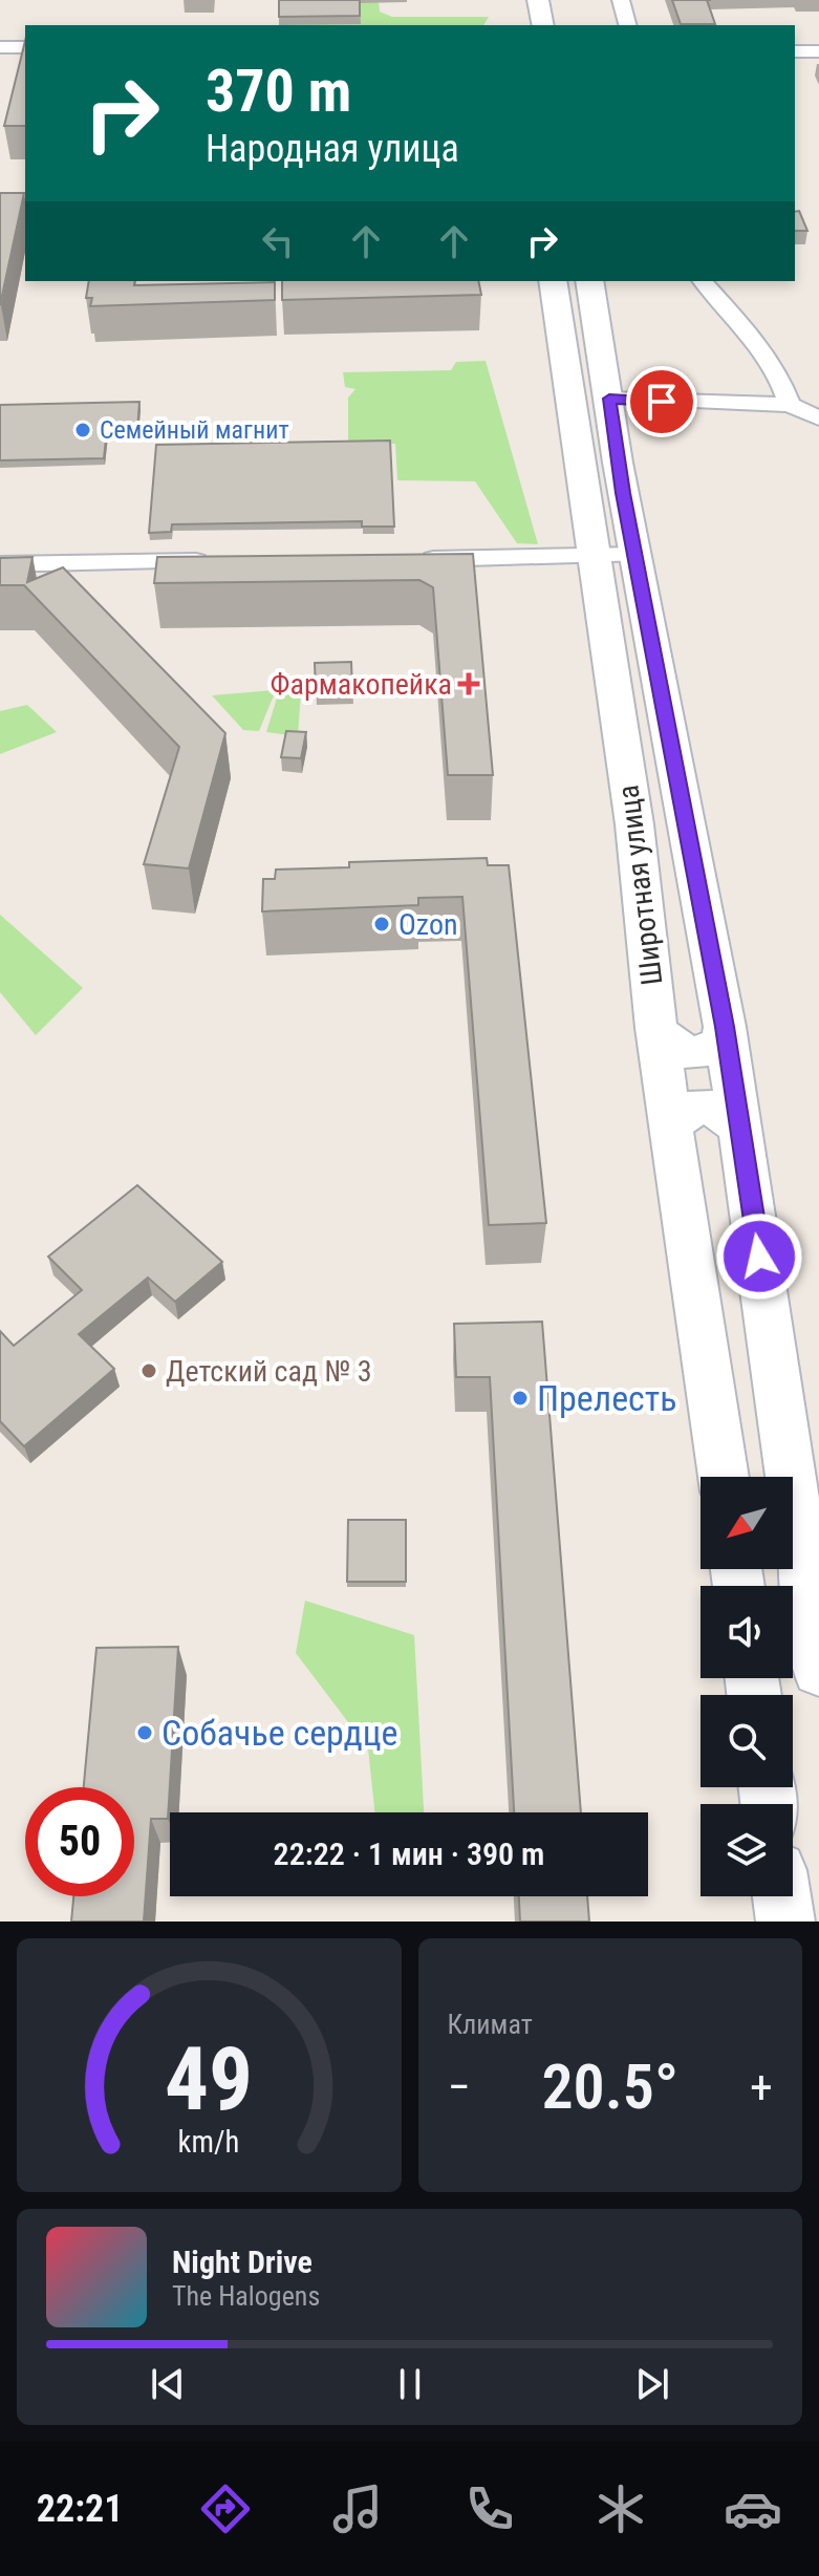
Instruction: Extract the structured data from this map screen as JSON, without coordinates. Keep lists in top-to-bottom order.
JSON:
{
  "streets": {
    "main road": ["Широтная улица"]
  },
  "places": {
    "other": [
      "Семейный магнит",
      "Ozon",
      "Детский сад № 3",
      "Прелесть",
      "Собачье сердце"
    ],
    "health": ["Фармакопейка"]
  },
  "north": "bottom left",
  "page": {
    "turn": ["370 m", "Народная улица"],
    "limit": "50",
    "trip": "22:22 · 1 мин · 390 m",
    "tile": "Климат",
    "heat": ["−", "20.5°", "+"],
    "song": ["Night Drive", "The Halogens"],
    "tabs": "22:21",
    "gauge": ["49", "km/h"]
  }
}
